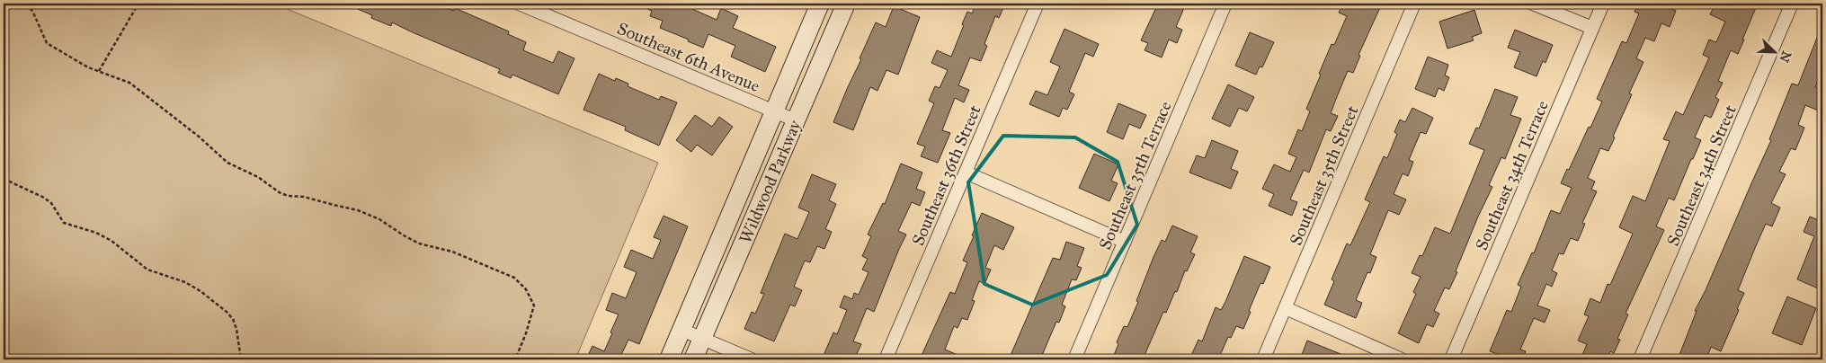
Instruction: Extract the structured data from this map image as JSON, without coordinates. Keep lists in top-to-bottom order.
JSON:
{
  "streets": {
    "street": [
      "Southeast 6th Avenue",
      "Southeast 36th Street",
      "Southeast 35th Terrace",
      "Southeast 35th Street",
      "Southeast 34th Terrace",
      "Southeast 34th Street",
      "Wildwood Parkway"
    ]
  },
  "crossings": [
    ["Southeast 6th Avenue", "Wildwood Parkway"]
  ],
  "north": "bottom right"
}
